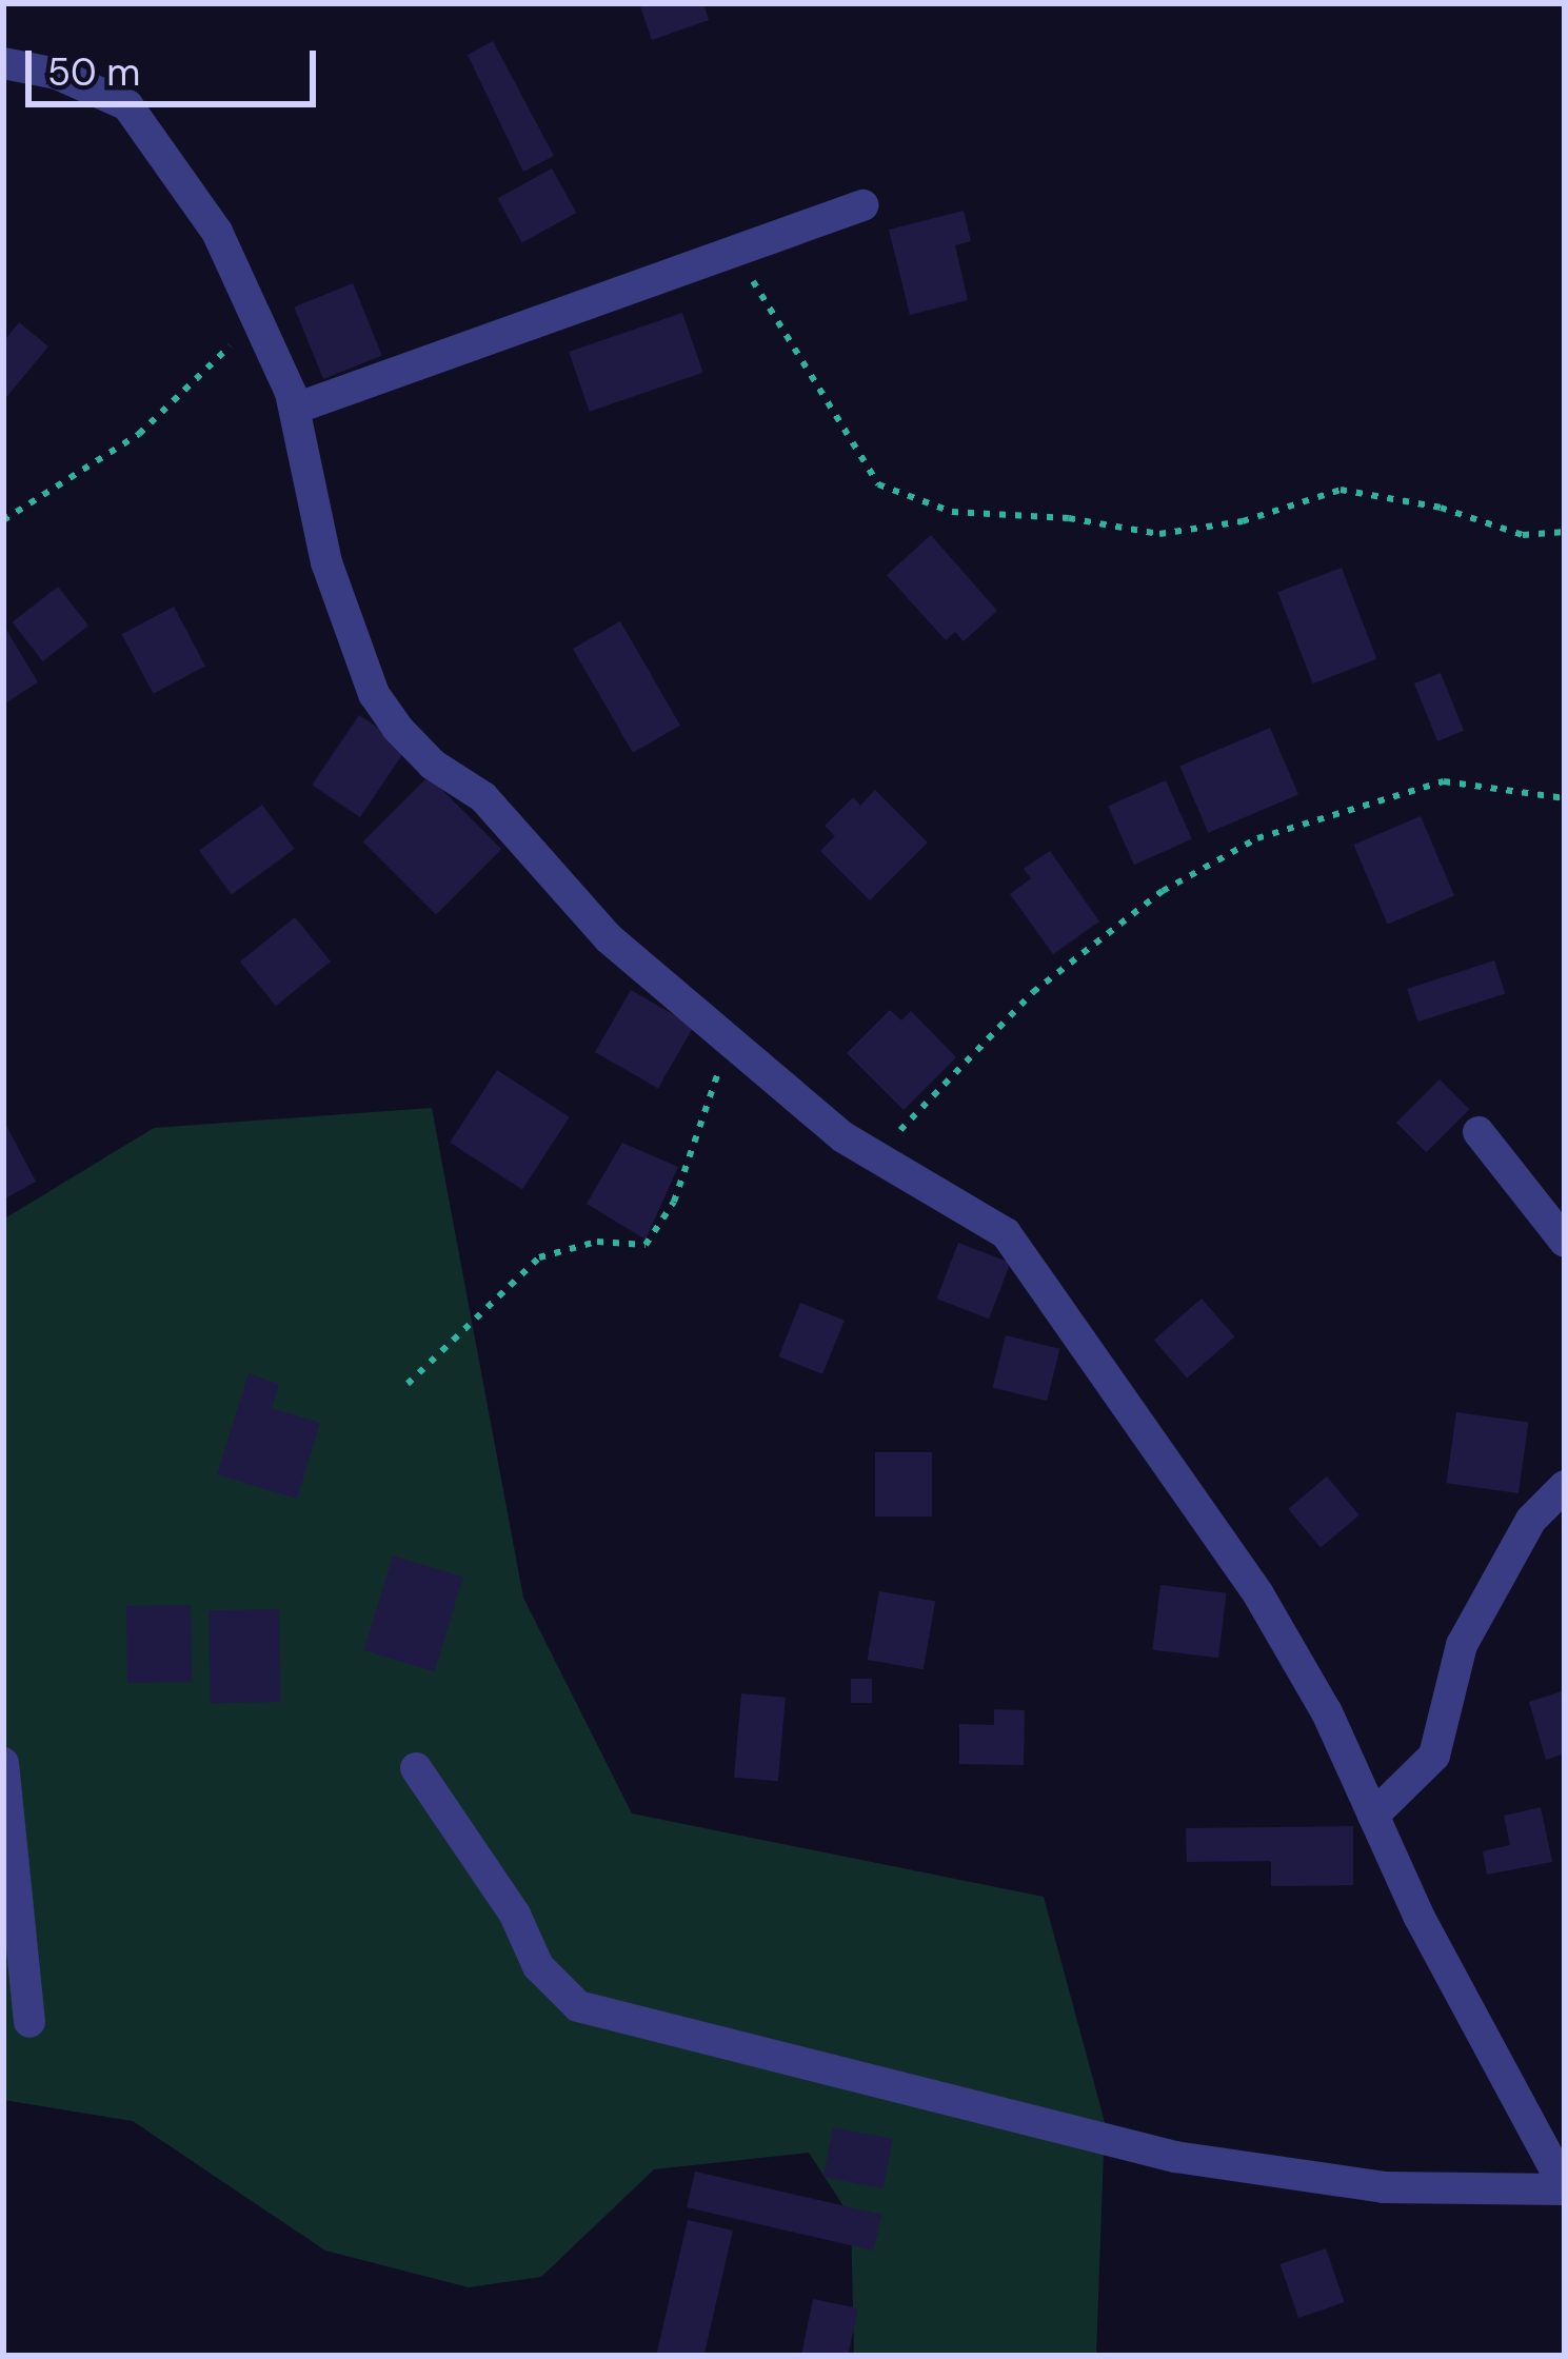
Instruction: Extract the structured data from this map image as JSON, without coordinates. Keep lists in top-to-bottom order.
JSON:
{
  "scale_bar": "50 m"
}
